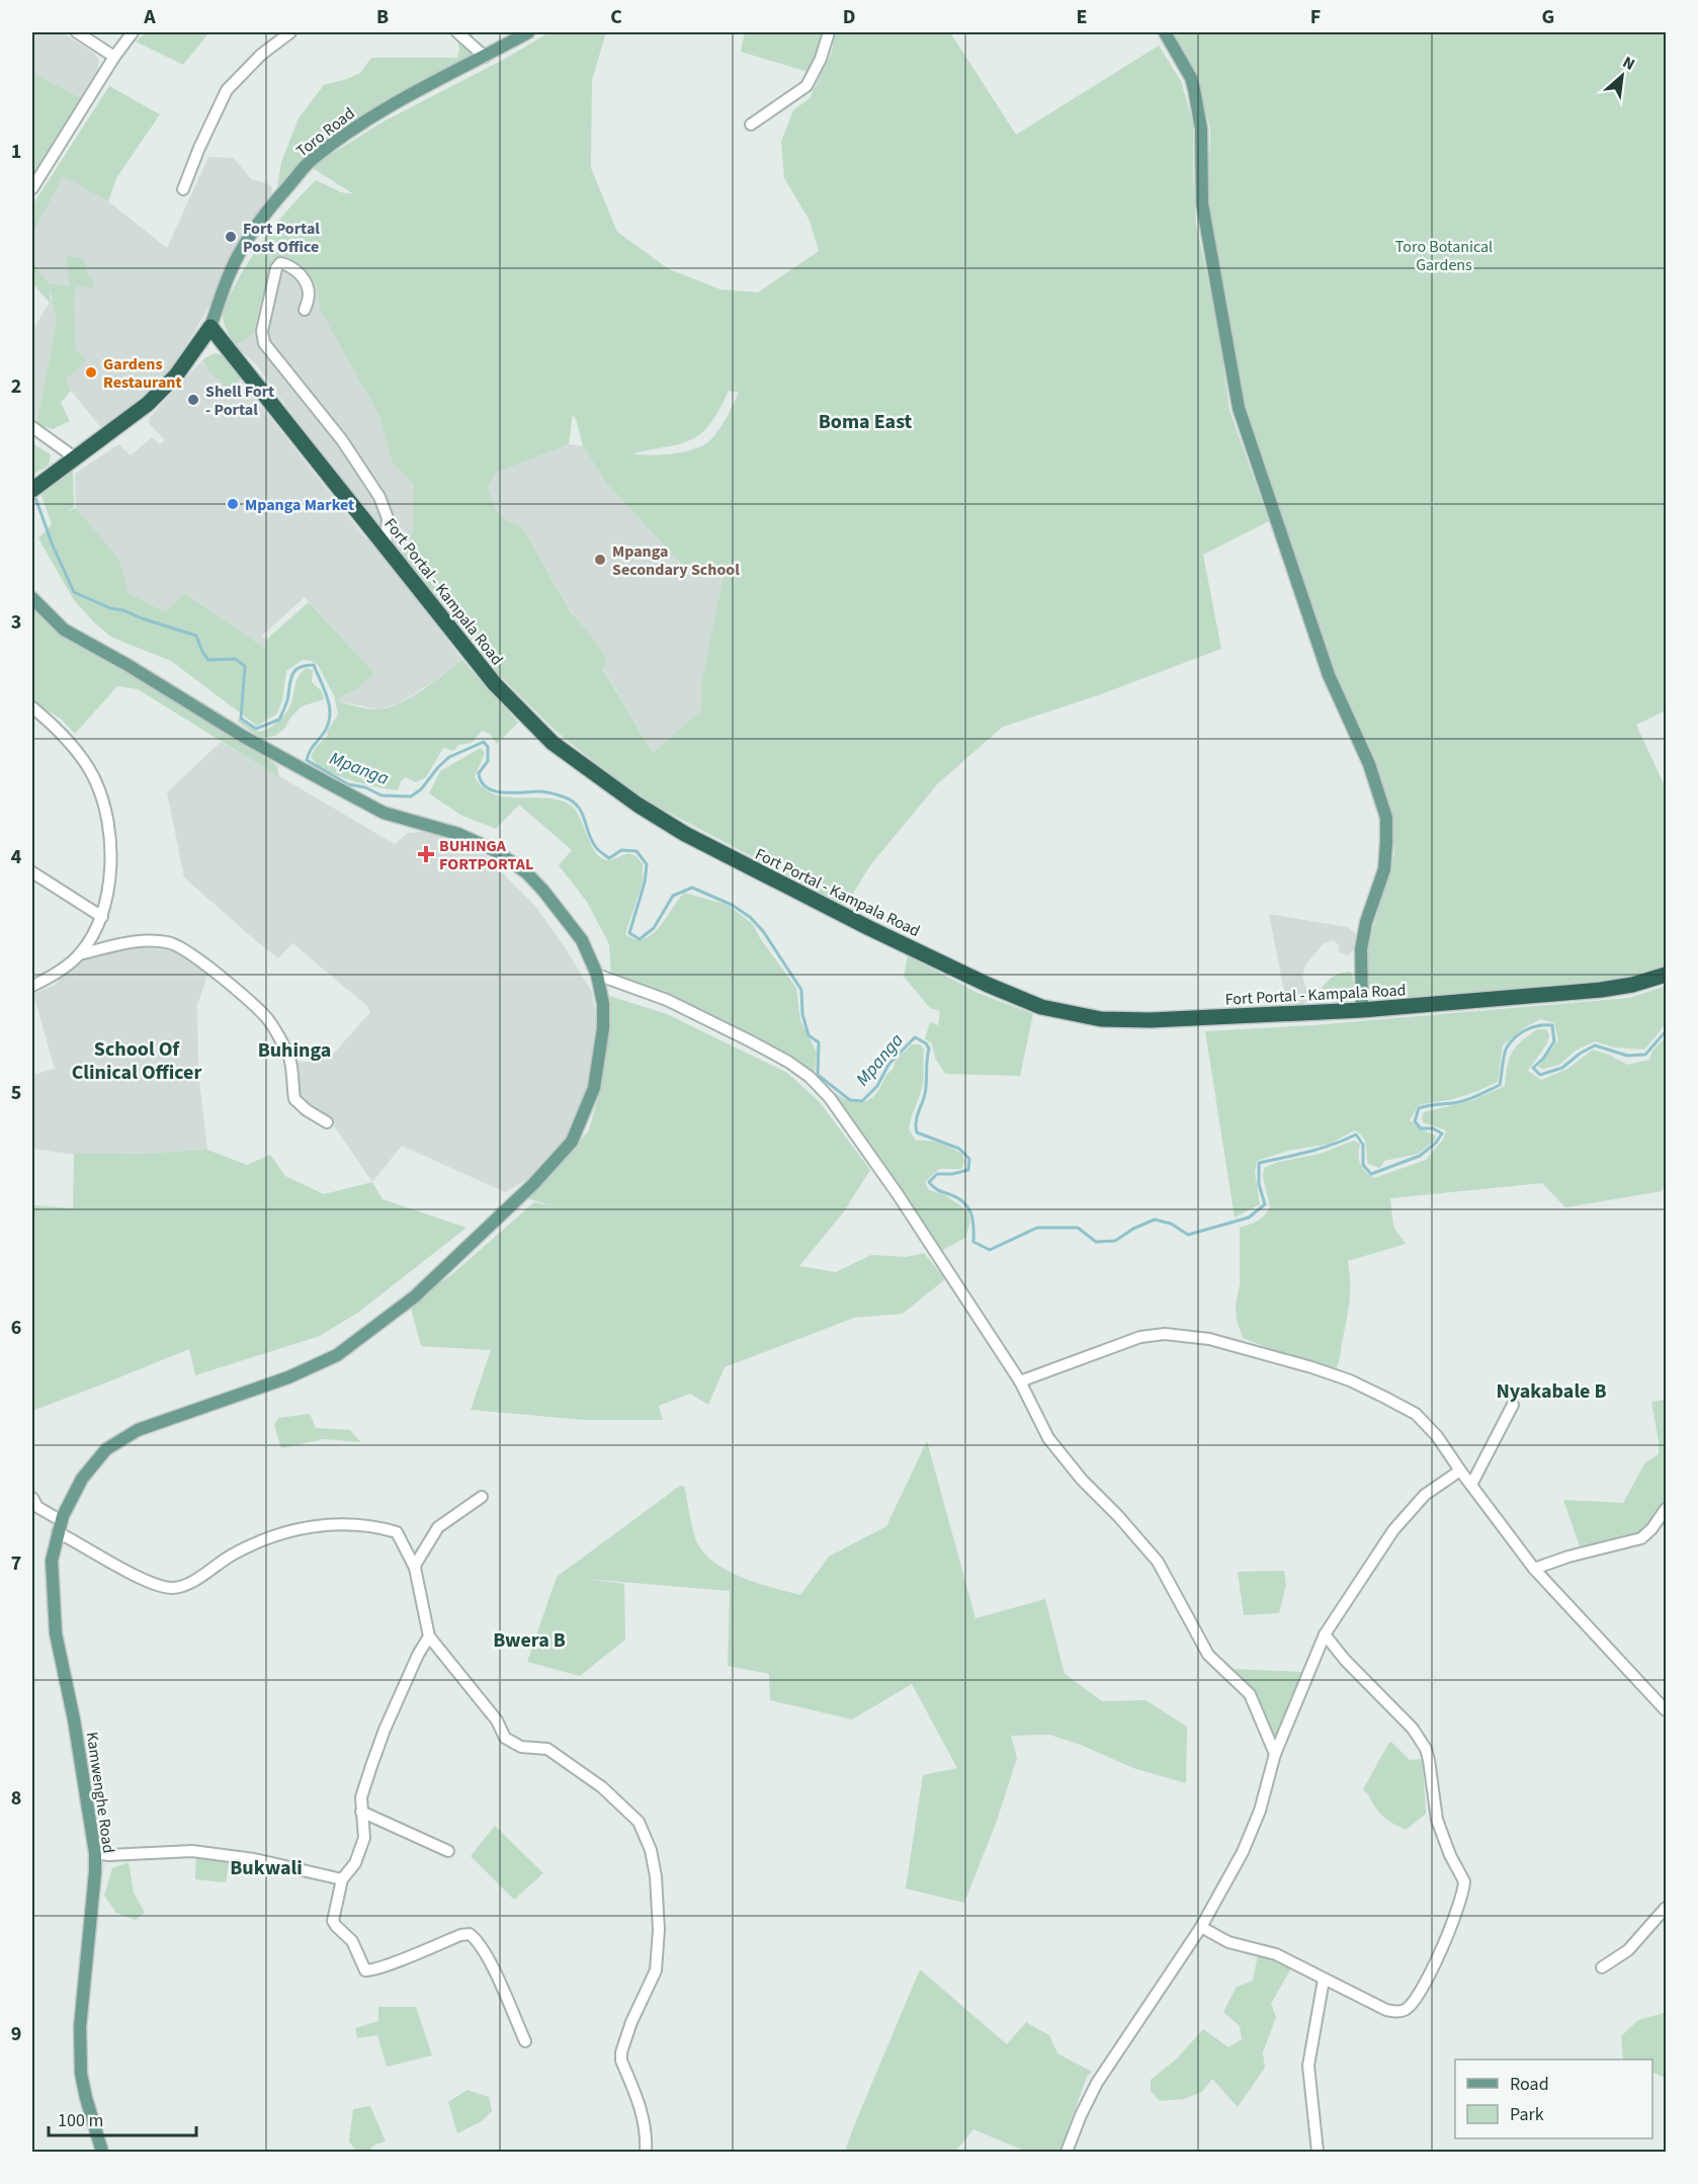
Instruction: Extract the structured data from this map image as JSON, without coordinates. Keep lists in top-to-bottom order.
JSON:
{
  "streets": {
    "highway": ["Fort Portal - Kampala Road"],
    "main road": ["Toro Road", "Kamwenghe Road"]
  },
  "crossings": [
    ["Toro Road", "Fort Portal - Kampala Road"]
  ],
  "districts": [
    "Boma East",
    "School Of Clinical Officer",
    "Buhinga",
    "Nyakabale B",
    "Bwera B",
    "Bukwali"
  ],
  "water": ["Mpanga"],
  "parks": ["Toro Botanical Gardens"],
  "places": {
    "other": [
      "Fort Portal Post Office",
      "Gardens Restaurant",
      "Shell Fort - Portal",
      "Mpanga Market",
      "Mpanga Secondary School"
    ],
    "health": ["BUHINGA FORTPORTAL"]
  },
  "legend": ["Road", "Park"],
  "scale_bar": "100 m",
  "north": "top right",
  "grid": {
    "columns": [
      "A",
      "B",
      "C",
      "D",
      "E",
      "F",
      "G"
    ],
    "rows": [
      "1",
      "2",
      "3",
      "4",
      "5",
      "6",
      "7",
      "8",
      "9"
    ]
  }
}
